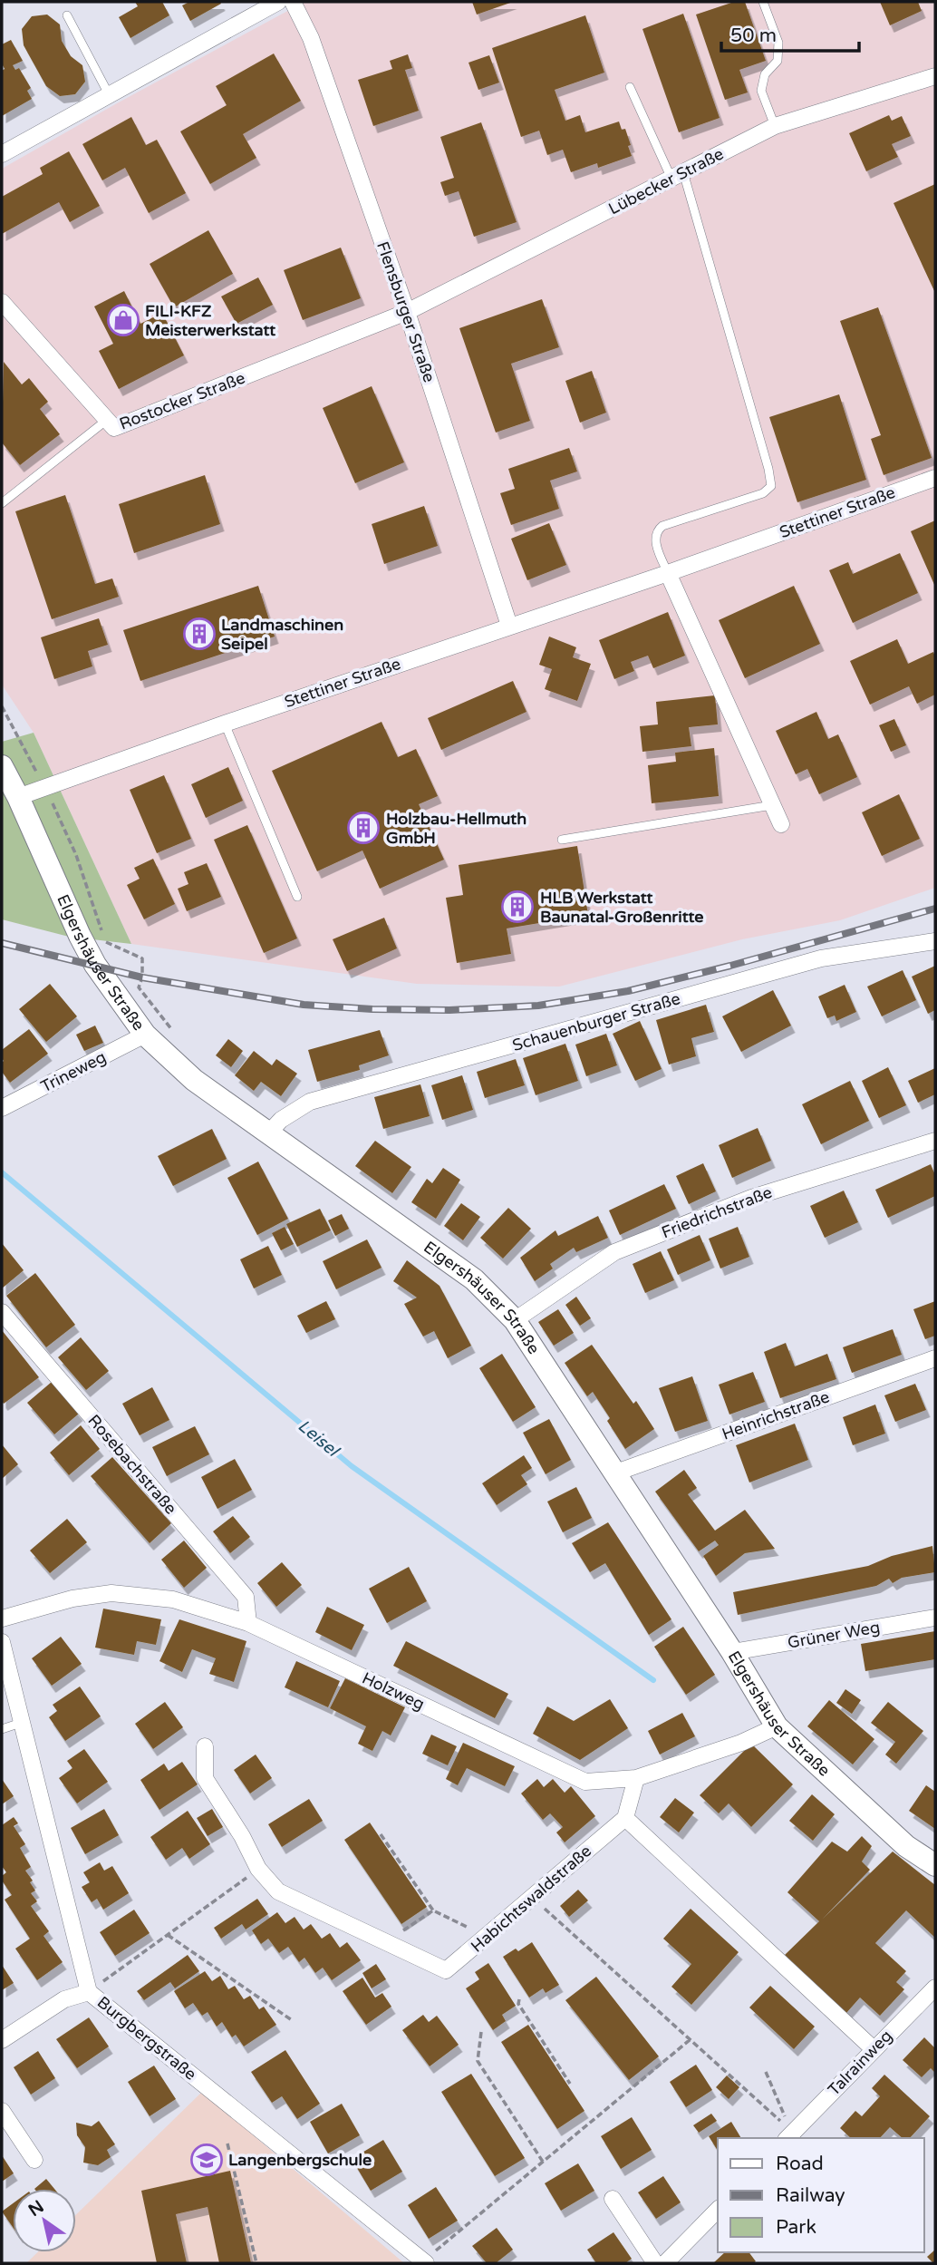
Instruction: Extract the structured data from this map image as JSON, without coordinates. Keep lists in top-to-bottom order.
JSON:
{
  "streets": {
    "street": [
      "Lübecker Straße",
      "Flensburger Straße",
      "Rostocker Straße",
      "Stettiner Straße",
      "Elgershäuser Straße",
      "Schauenburger Straße",
      "Trineweg",
      "Friedrichstraße",
      "Heinrichstraße",
      "Rosebachstraße",
      "Grüner Weg",
      "Holzweg",
      "Habichtswaldstraße",
      "Burgbergstraße",
      "Talrainweg"
    ]
  },
  "crossings": [
    ["Lübecker Straße", "Flensburger Straße"],
    ["Lübecker Straße", "Rostocker Straße"],
    ["Flensburger Straße", "Rostocker Straße"],
    ["Flensburger Straße", "Stettiner Straße"],
    ["Stettiner Straße", "Elgershäuser Straße"],
    ["Elgershäuser Straße", "Schauenburger Straße"],
    ["Elgershäuser Straße", "Trineweg"],
    ["Elgershäuser Straße", "Friedrichstraße"],
    ["Elgershäuser Straße", "Heinrichstraße"],
    ["Elgershäuser Straße", "Grüner Weg"],
    ["Elgershäuser Straße", "Holzweg"],
    ["Rosebachstraße", "Holzweg"]
  ],
  "water": ["Leisel"],
  "places": {
    "shop": ["FILI-KFZ Meisterwerkstatt"],
    "building": ["Landmaschinen Seipel", "Holzbau-Hellmuth GmbH", "HLB Werkstatt Baunatal-Großenritte"],
    "school or university": ["Langenbergschule"]
  },
  "legend": ["Road", "Railway", "Park"],
  "scale_bar": "50 m",
  "north": "top left"
}
